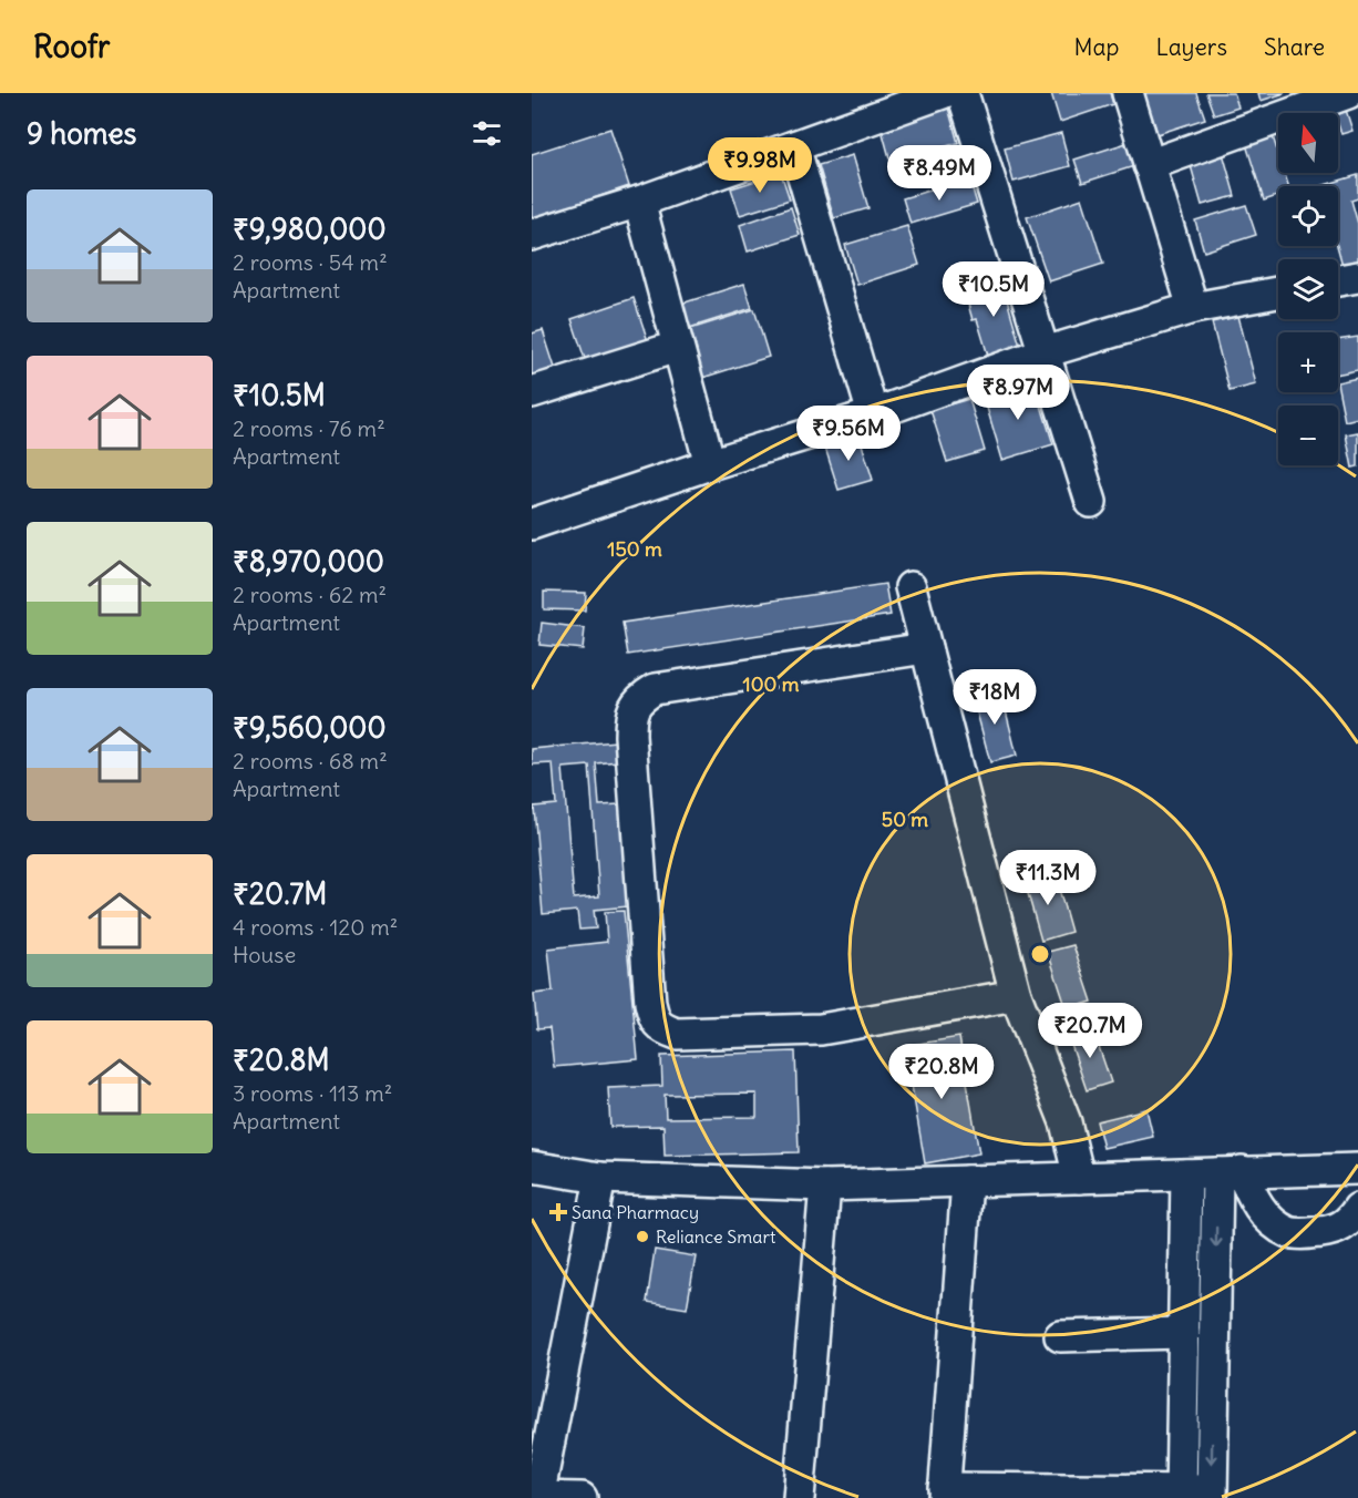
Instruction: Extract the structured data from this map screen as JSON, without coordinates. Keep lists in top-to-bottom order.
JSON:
{
  "places": {
    "health": ["Sana Pharmacy"],
    "other": ["Reliance Smart"]
  },
  "north": "top",
  "page": {
    "header": "Roofr",
    "nav": ["Map", "Layers", "Share"],
    "heading": "9 homes",
    "map_buttons": ["+", "−"],
    "price": [
      "₹9.98M",
      "₹8.49M",
      "₹10.5M",
      "₹8.97M",
      "₹9.56M",
      "₹18M",
      "₹11.3M",
      "₹20.7M",
      "₹20.8M"
    ],
    "list": [
      {
        "name": "₹9,980,000",
        "note": "2 rooms · 54 m² · Apartment"
      },
      {
        "name": "₹10.5M",
        "note": "2 rooms · 76 m² · Apartment"
      },
      {
        "name": "₹8,970,000",
        "note": "2 rooms · 62 m² · Apartment"
      },
      {
        "name": "₹9,560,000",
        "note": "2 rooms · 68 m² · Apartment"
      },
      {
        "name": "₹20.7M",
        "note": "4 rooms · 120 m² · House"
      },
      {
        "name": "₹20.8M",
        "note": "3 rooms · 113 m² · Apartment"
      }
    ]
  },
  "rings": ["150 m", "100 m", "50 m"]
}
